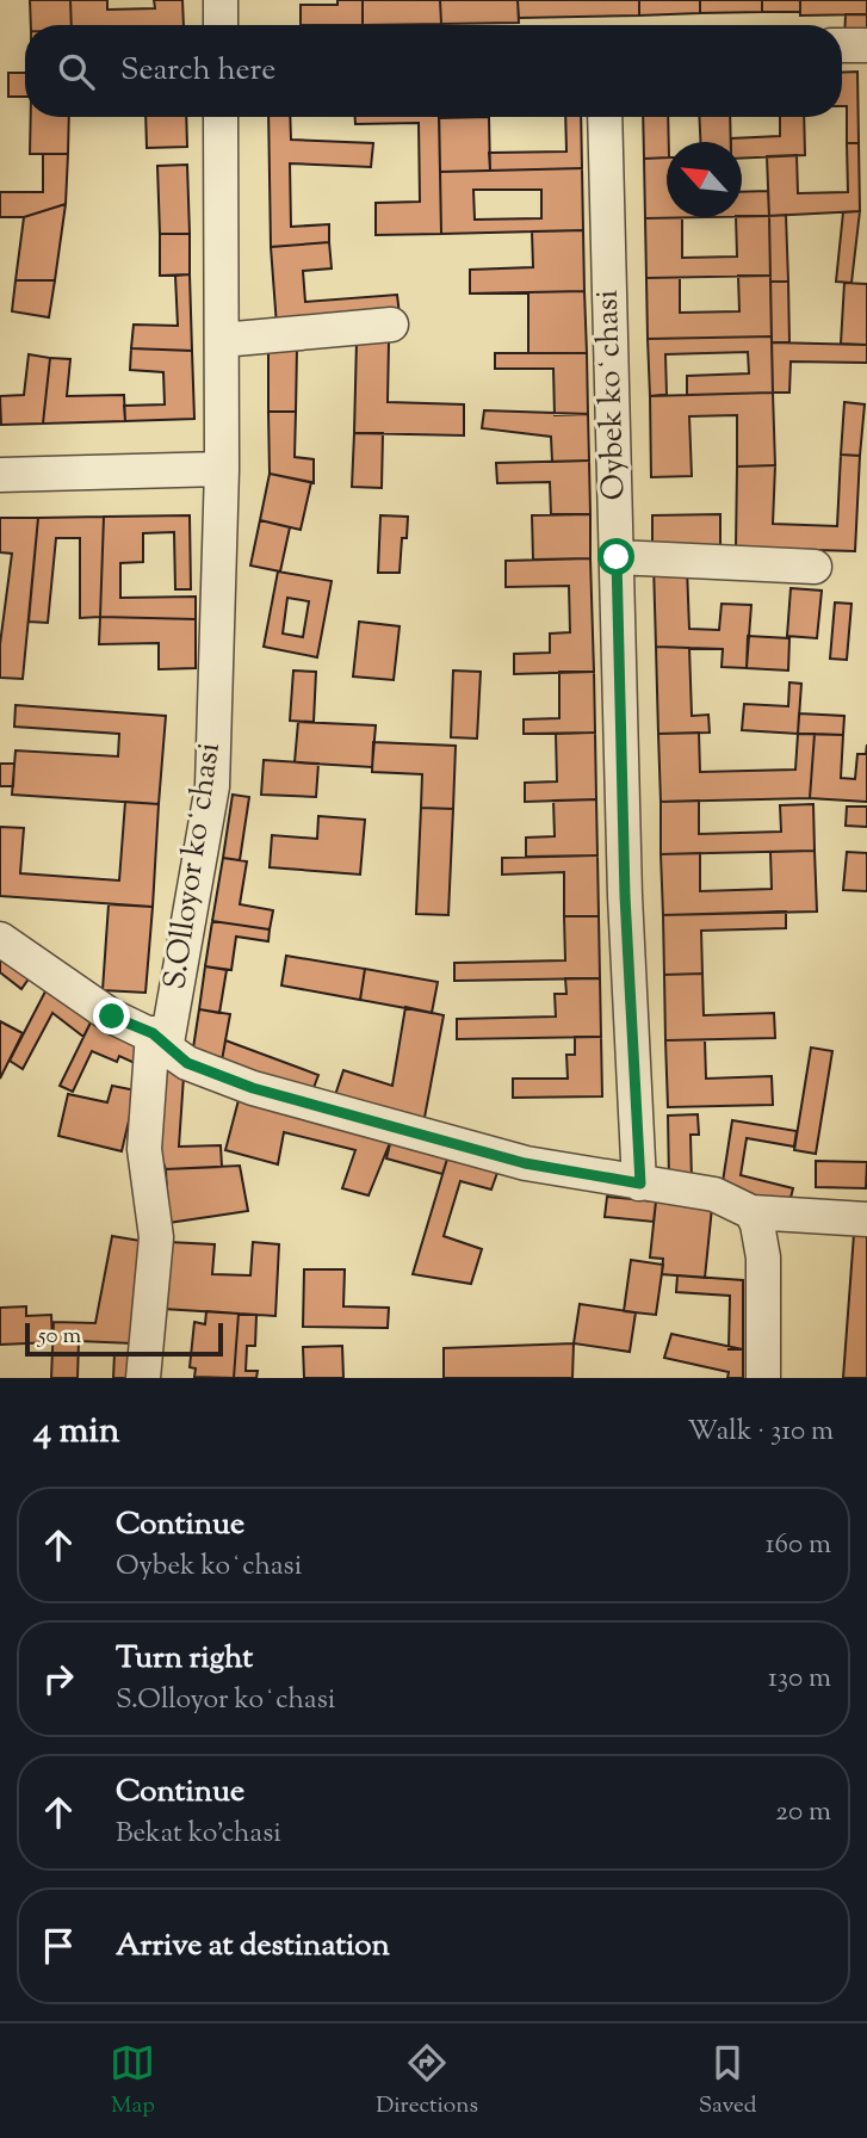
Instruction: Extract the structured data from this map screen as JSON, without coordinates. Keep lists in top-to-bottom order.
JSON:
{
  "streets": {
    "street": ["Oybek koʻchasi", "S.Olloyor koʻchasi"]
  },
  "scale_bar": "50 m",
  "north": "top left",
  "page": {
    "search": "Search here",
    "scale": "50 m",
    "heading": ["4 min", "Walk · 310 m"],
    "list": [
      ["Continue", "Oybek koʻchasi", "160 m"],
      ["Turn right", "S.Olloyor koʻchasi", "130 m"],
      ["Continue", "Bekat ko'chasi", "20 m"],
      "Arrive at destination"
    ],
    "nav": ["Map", "Directions", "Saved"]
  }
}
